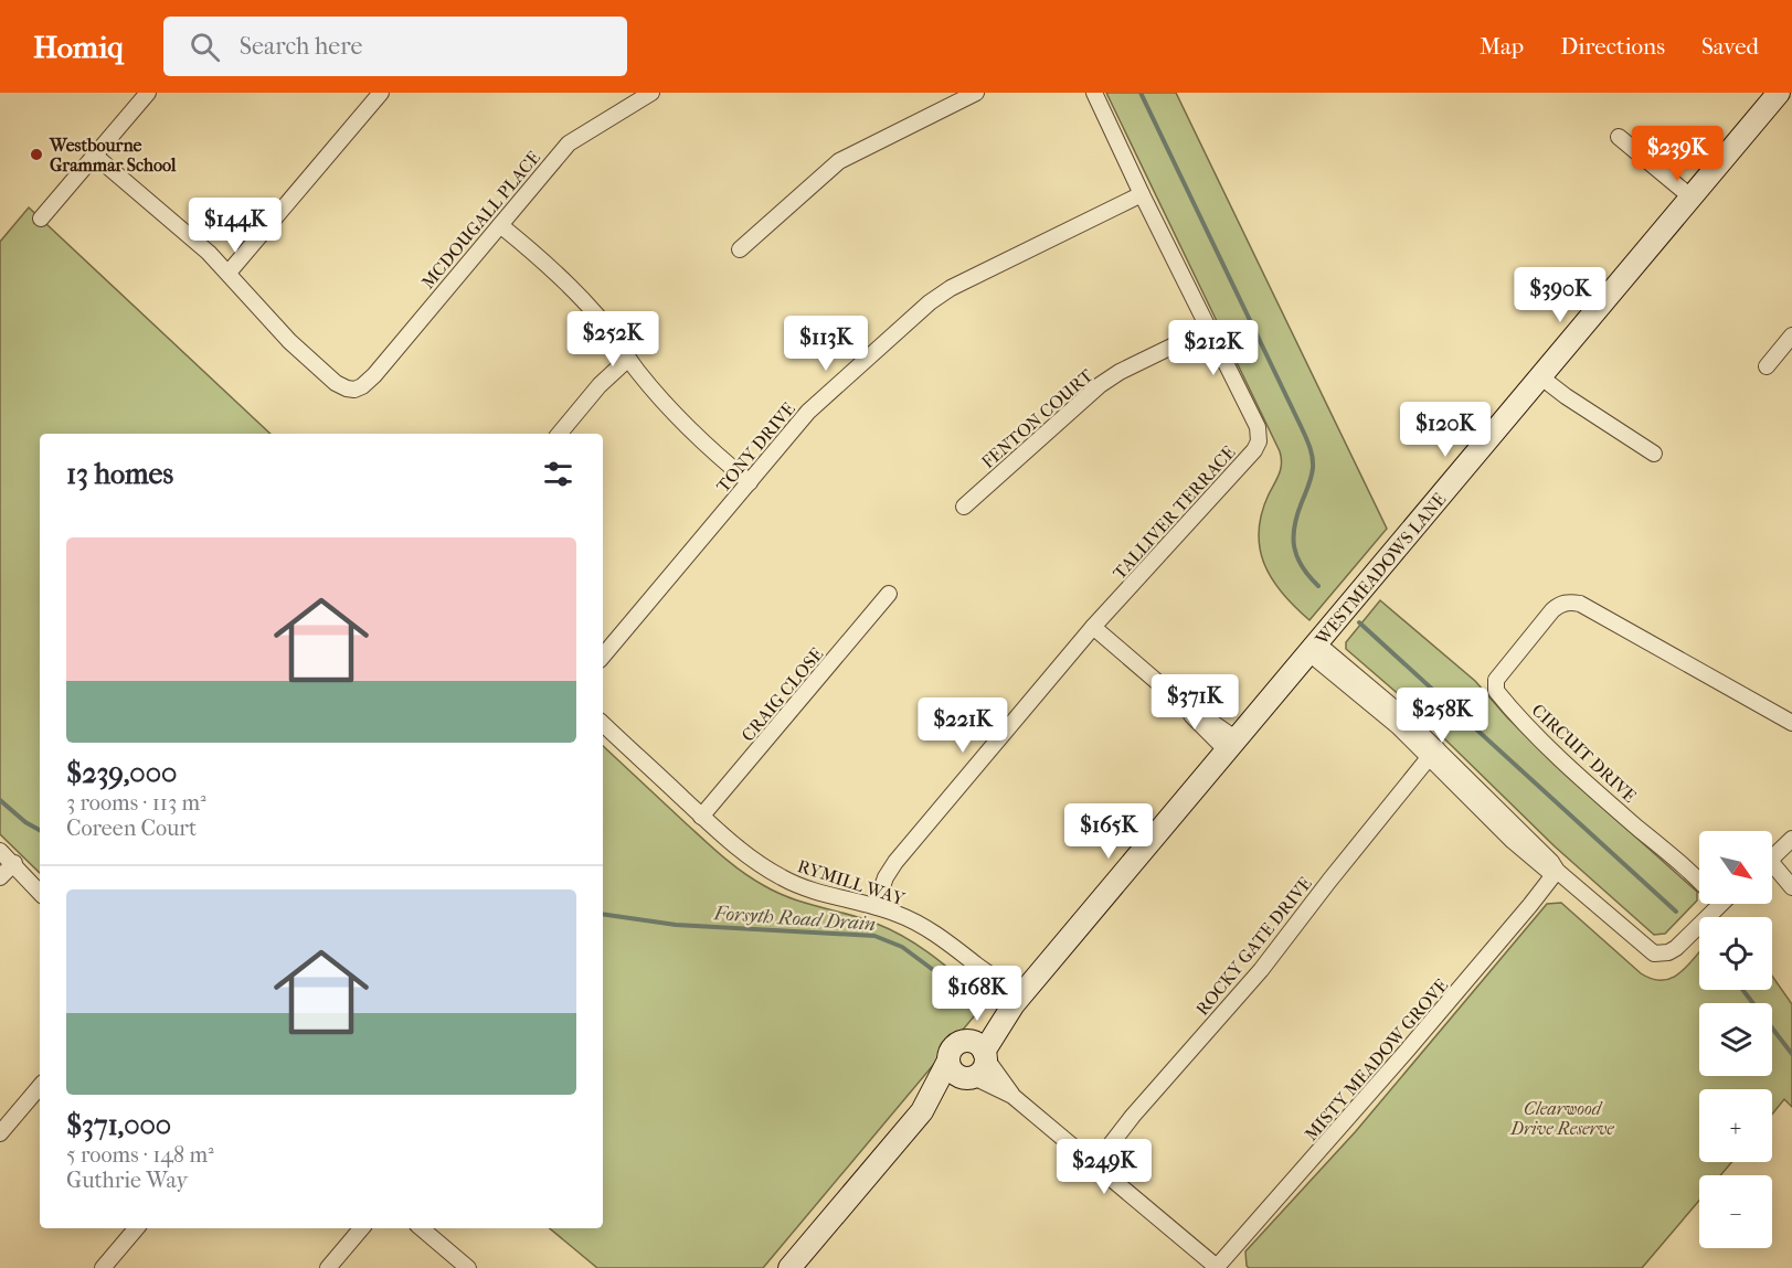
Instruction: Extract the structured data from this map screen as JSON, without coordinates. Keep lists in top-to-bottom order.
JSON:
{
  "streets": {
    "street": [
      "MCDOUGALL PLACE",
      "FENTON COURT",
      "TONY DRIVE",
      "TALLIVER TERRACE",
      "WESTMEADOWS LANE",
      "CRAIG CLOSE",
      "CIRCUIT DRIVE",
      "RYMILL WAY",
      "ROCKY GATE DRIVE",
      "MISTY MEADOW GROVE"
    ]
  },
  "crossings": [
    ["FENTON COURT", "TALLIVER TERRACE"],
    ["TONY DRIVE", "TALLIVER TERRACE"],
    ["WESTMEADOWS LANE", "RYMILL WAY"],
    ["CRAIG CLOSE", "RYMILL WAY"]
  ],
  "water": ["Forsyth Road Drain"],
  "parks": ["Clearwood Drive Reserve"],
  "places": ["Westbourne Grammar School"],
  "north": "bottom right",
  "page": {
    "header": "Homiq",
    "search": "Search here",
    "nav": ["Map", "Directions", "Saved"],
    "price": [
      "$239K",
      "$144K",
      "$390K",
      "$252K",
      "$113K",
      "$212K",
      "$120K",
      "$371K",
      "$258K",
      "$221K",
      "$165K",
      "$168K",
      "$249K"
    ],
    "heading": "13 homes",
    "list": [
      {
        "name": "$239,000",
        "note": "3 rooms · 113 m² · Coreen Court"
      },
      {
        "name": "$371,000",
        "note": "5 rooms · 148 m² · Guthrie Way"
      }
    ],
    "map_buttons": ["+", "−"]
  }
}
